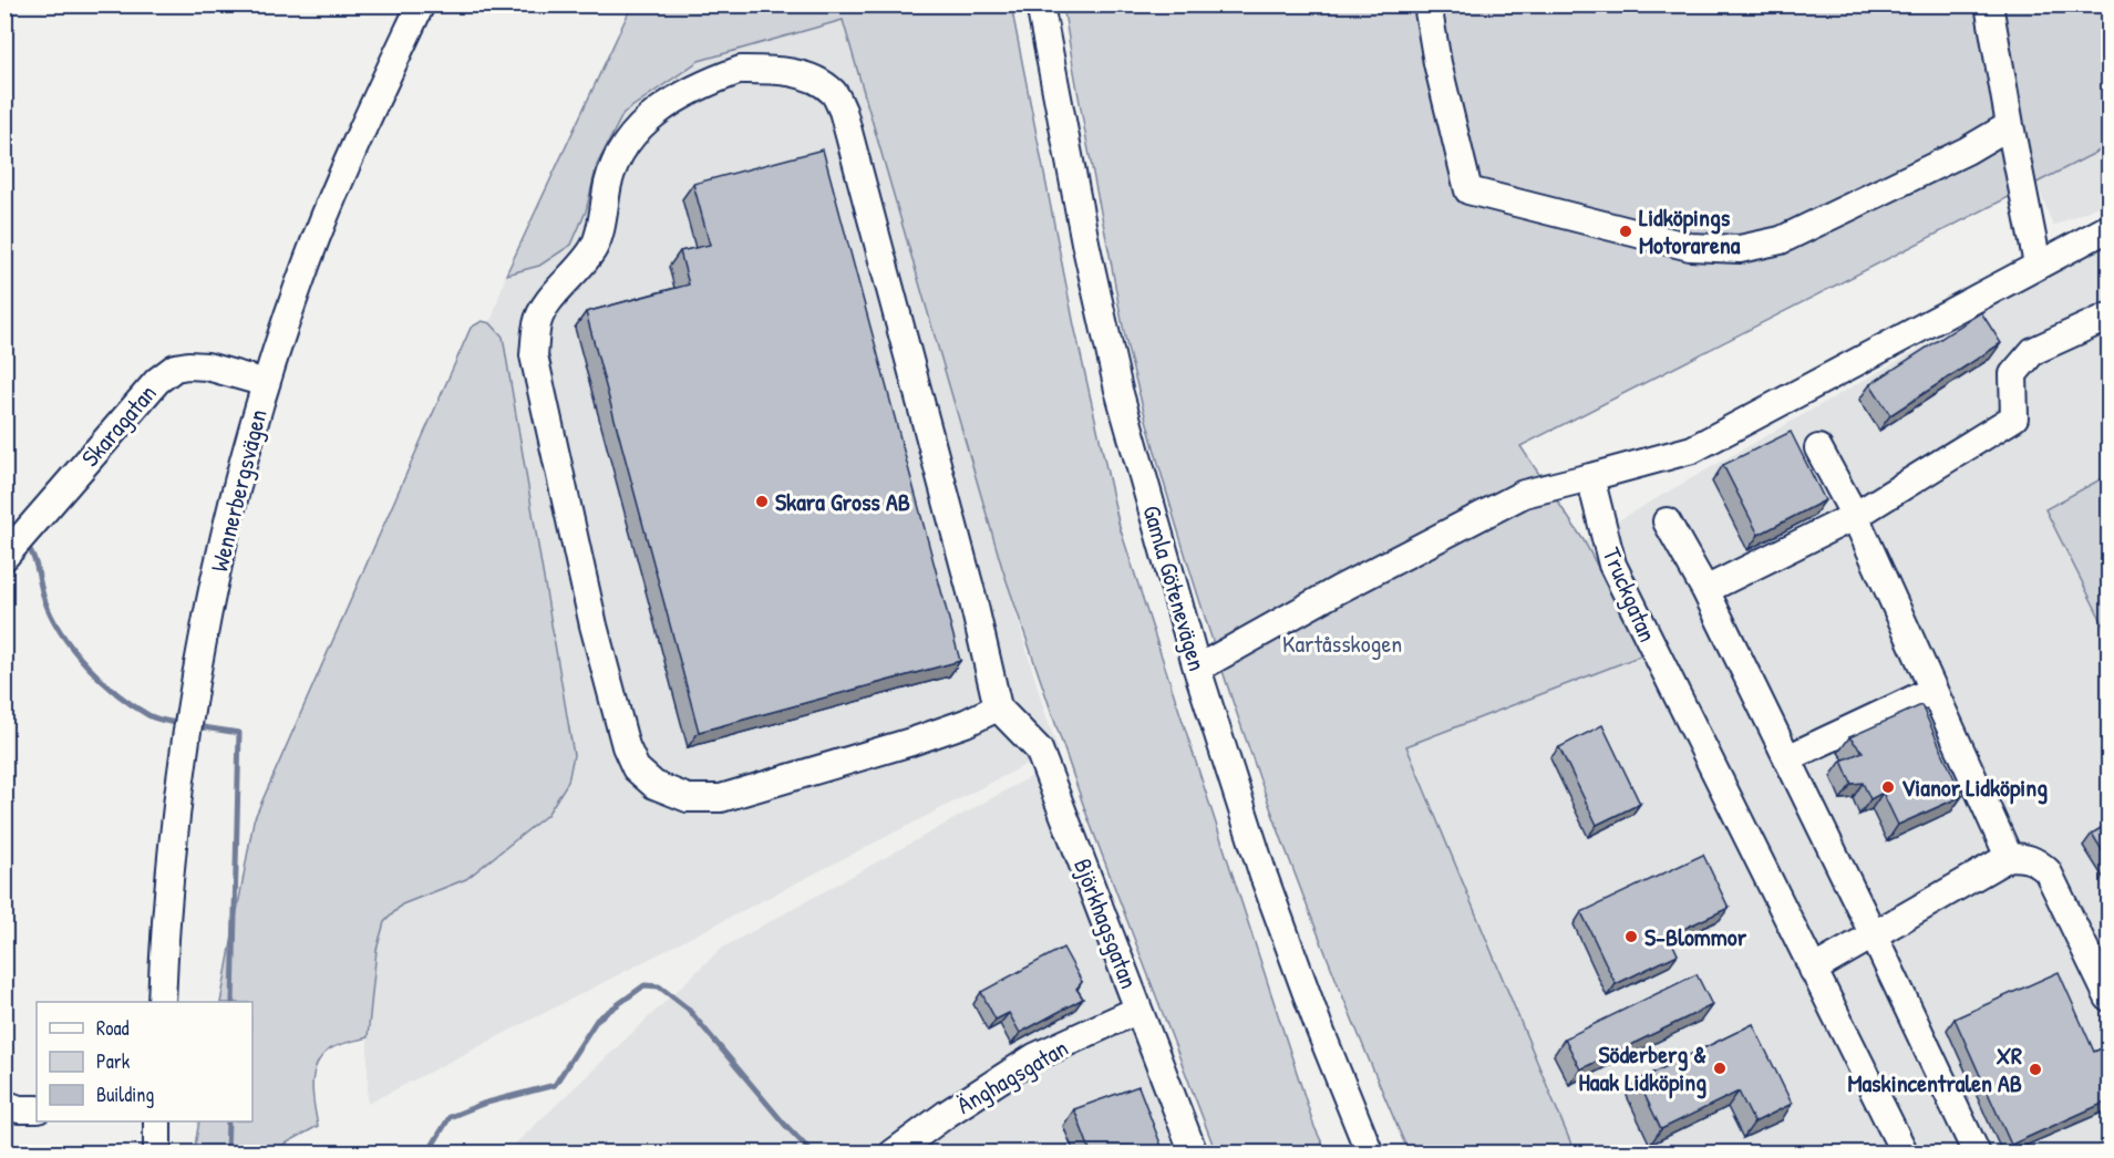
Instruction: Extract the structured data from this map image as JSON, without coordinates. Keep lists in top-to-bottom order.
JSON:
{
  "streets": {
    "street": [
      "Skaragatan",
      "Wennerbergsvägen",
      "Gamla Götenevägen",
      "Truckgatan",
      "Björkhagsgatan",
      "Änghagsgatan"
    ]
  },
  "crossings": [
    ["Skaragatan", "Wennerbergsvägen"],
    ["Björkhagsgatan", "Änghagsgatan"]
  ],
  "parks": ["Kartåsskogen"],
  "places": [
    "Lidköpings Motorarena",
    "Skara Gross AB",
    "Vianor Lidköping",
    "S-Blommor",
    "Söderberg & Haak Lidköping",
    "XR Maskincentralen AB"
  ],
  "legend": ["Road", "Park", "Building"]
}
